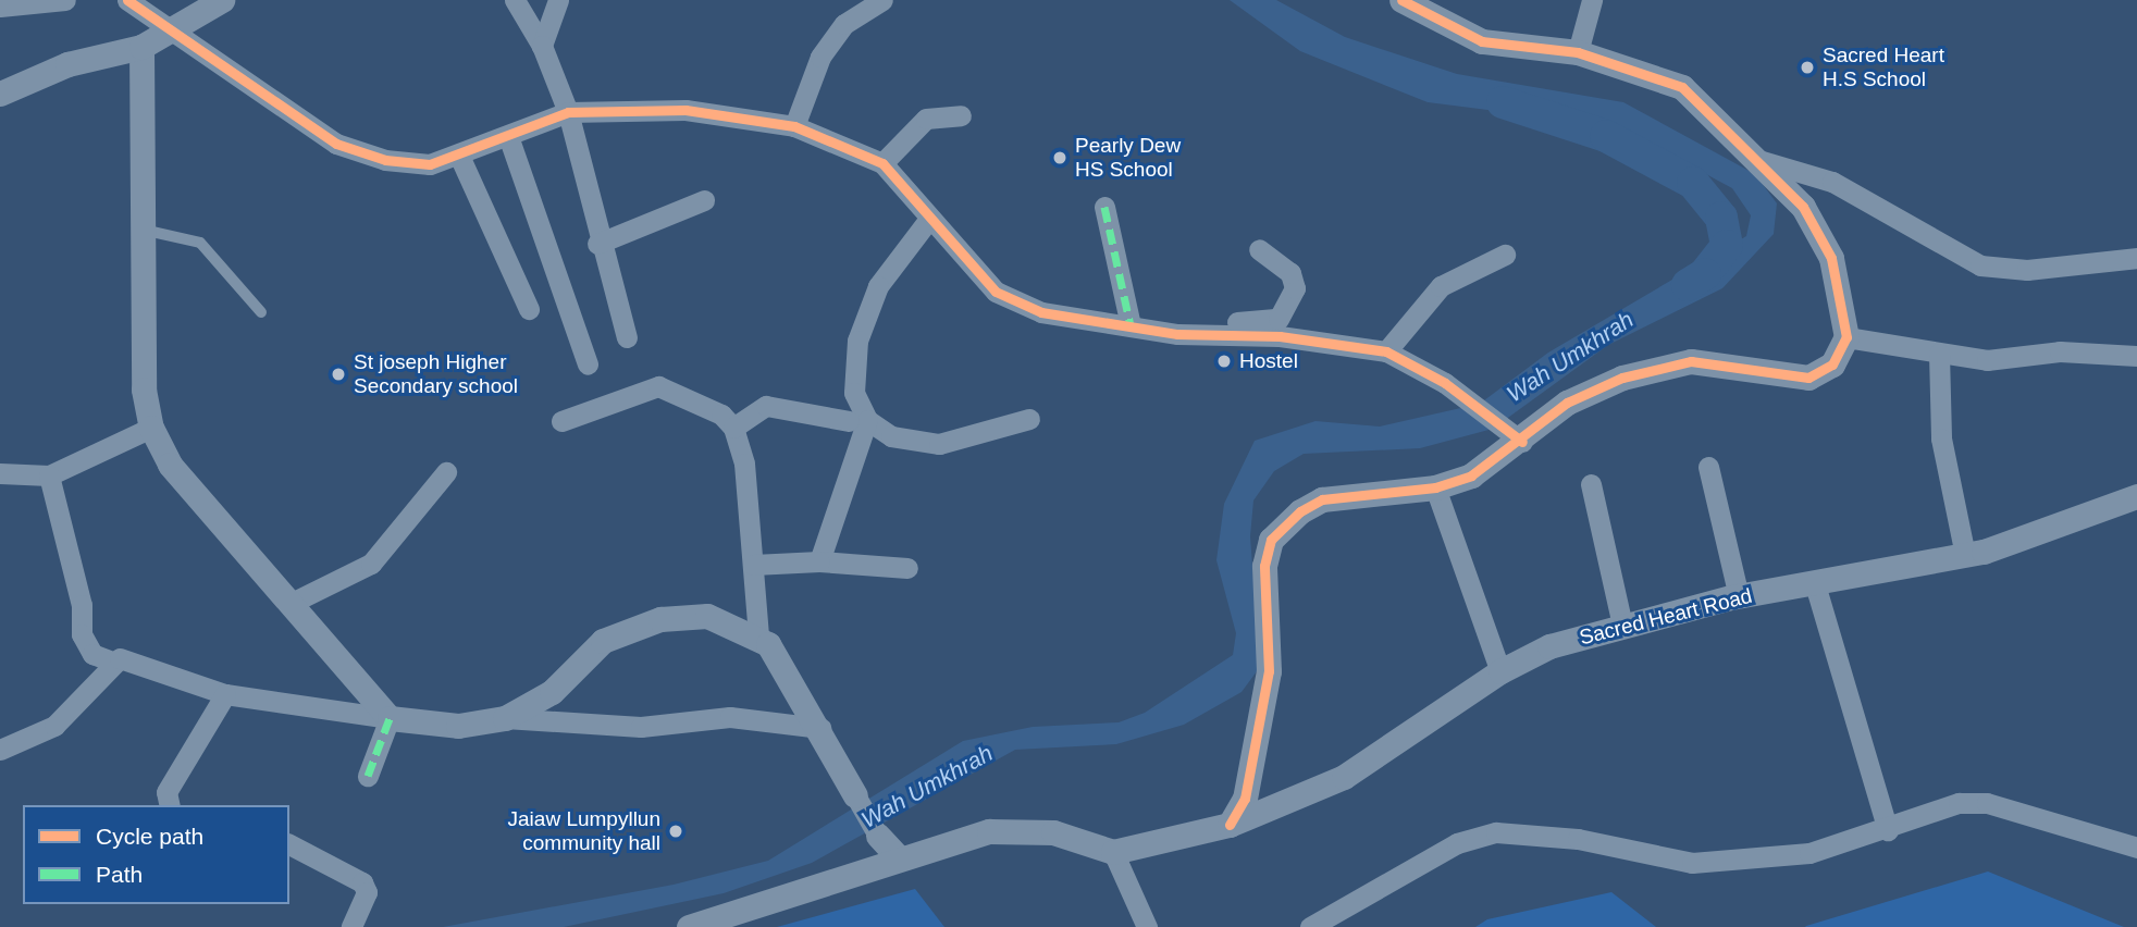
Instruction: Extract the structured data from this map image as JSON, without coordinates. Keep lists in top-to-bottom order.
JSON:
{
  "streets": {
    "street": ["Sacred Heart Road"]
  },
  "water": ["Wah Umkhrah"],
  "places": [
    "Sacred Heart H.S School",
    "Pearly Dew HS School",
    "Hostel",
    "St joseph Higher Secondary school",
    "Jaiaw Lumpyllun community hall"
  ],
  "legend": ["Cycle path", "Path"]
}
